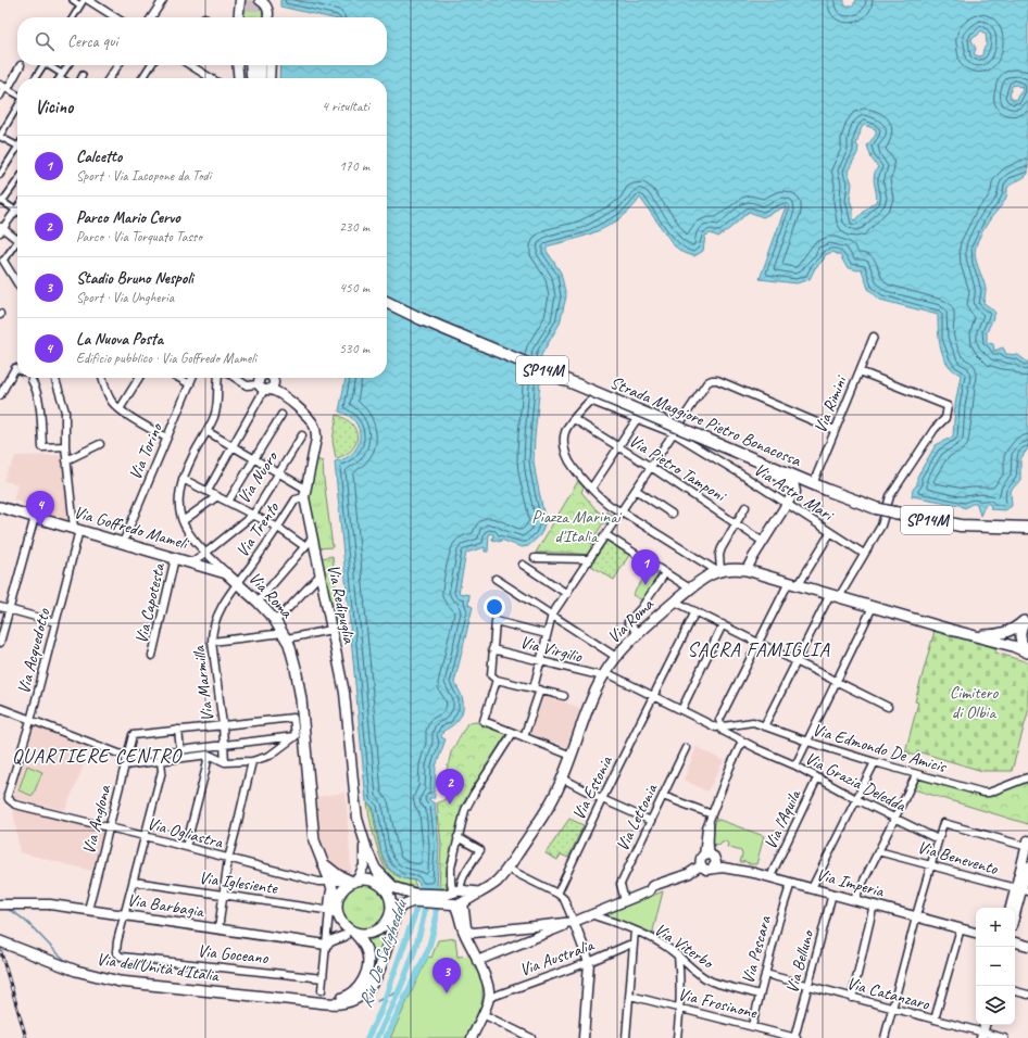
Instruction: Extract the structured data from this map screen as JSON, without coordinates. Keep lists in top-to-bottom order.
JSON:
{
  "streets": {
    "main road": [
      "SP14M",
      "Strada Maggiore Pietro Bonacossa",
      "Via Goffredo Mameli",
      "Via Roma",
      "Via dell'Unità d'Italia"
    ],
    "street": [
      "Via Rimini",
      "Via Torino",
      "Via Pietro Tamponi",
      "Via Nuoro",
      "Via Astro Mari",
      "Via Trento",
      "Via Capotesta",
      "Via Redipuglia",
      "Via Virgilio",
      "Via Acquedotto",
      "Via Marmilla",
      "Via Edmondo De Amicis",
      "Via Grazia Deledda",
      "Via Estonia",
      "Via Lettonia",
      "Via Anglona",
      "Via l'Aquila",
      "Via Ogliastra",
      "Via Benevento",
      "Via Iglesiente",
      "Via Imperia",
      "Via Barbagia",
      "Via Viterbo",
      "Via Pescara",
      "Via Goceano",
      "Via Australia",
      "Via Belluno",
      "Via Catanzaro",
      "Via Frosinone"
    ]
  },
  "crossings": [
    ["Via Rimini", "Strada Maggiore Pietro Bonacossa"],
    ["Via Torino", "Via Goffredo Mameli"],
    ["Via Pietro Tamponi", "Via Astro Mari"],
    ["Via Nuoro", "Via Goffredo Mameli"],
    ["Via Nuoro", "Via Roma"],
    ["Via Goffredo Mameli", "Via Roma"],
    ["Via Goffredo Mameli", "Via Capotesta"],
    ["Via Goffredo Mameli", "Via Acquedotto"],
    ["Via Trento", "Via Roma"],
    ["Via Trento", "Via Redipuglia"],
    ["Via Trento", "Via Marmilla"],
    ["Via Roma", "Via Redipuglia"],
    ["Via Roma", "Via Virgilio"],
    ["Via Roma", "Via Marmilla"],
    ["Via Roma", "Via Grazia Deledda"],
    ["Via Roma", "Via Ogliastra"],
    ["Via Roma", "Via Iglesiente"],
    ["Via Roma", "Via dell'Unità d'Italia"],
    ["Via Redipuglia", "Via Ogliastra"],
    ["Via Redipuglia", "Via Iglesiente"],
    ["Via Redipuglia", "Via dell'Unità d'Italia"],
    ["Via Virgilio", "Via Grazia Deledda"],
    ["Via Acquedotto", "Via Ogliastra"],
    ["Via Edmondo De Amicis", "Via Grazia Deledda"],
    ["Via Grazia Deledda", "Via Estonia"],
    ["Via Grazia Deledda", "Via l'Aquila"],
    ["Via Lettonia", "Via Imperia"],
    ["Via Anglona", "Via Ogliastra"],
    ["Via Anglona", "Via Barbagia"],
    ["Via l'Aquila", "Via Imperia"],
    ["Via Ogliastra", "Via Iglesiente"],
    ["Via Ogliastra", "Via dell'Unità d'Italia"],
    ["Via Iglesiente", "Via dell'Unità d'Italia"],
    ["Via Imperia", "Via Viterbo"],
    ["Via Imperia", "Via Pescara"],
    ["Via Imperia", "Via Belluno"],
    ["Via Barbagia", "Via Goceano"],
    ["Via Viterbo", "Via Pescara"],
    ["Via Pescara", "Via Catanzaro"],
    ["Via Pescara", "Via Frosinone"],
    ["Via Belluno", "Via Catanzaro"],
    ["Via Belluno", "Via Frosinone"]
  ],
  "districts": ["SACRA FAMIGLIA", "QUARTIERE CENTRO"],
  "water": ["Riu De Saligheddu"],
  "parks": ["Piazza Marinai d'Italia", "Cimitero di Olbia"],
  "page": {
    "search": "Cerca qui",
    "heading": ["Vicino", "4 risultati"],
    "list": [
      {
        "mark": "1",
        "name": "Calcetto",
        "note": "Sport · Via Iacopone da Todi",
        "value": "170 m"
      },
      {
        "mark": "2",
        "name": "Parco Mario Cervo",
        "note": "Parco · Via Torquato Tasso",
        "value": "230 m"
      },
      {
        "mark": "3",
        "name": "Stadio Bruno Nespoli",
        "note": "Sport · Via Ungheria",
        "value": "450 m"
      },
      {
        "mark": "4",
        "name": "La Nuova Posta",
        "note": "Edificio pubblico · Via Goffredo Mameli",
        "value": "530 m"
      }
    ],
    "pins": [
      "4",
      "1",
      "2",
      "3"
    ],
    "map_buttons": ["+", "−"]
  }
}
